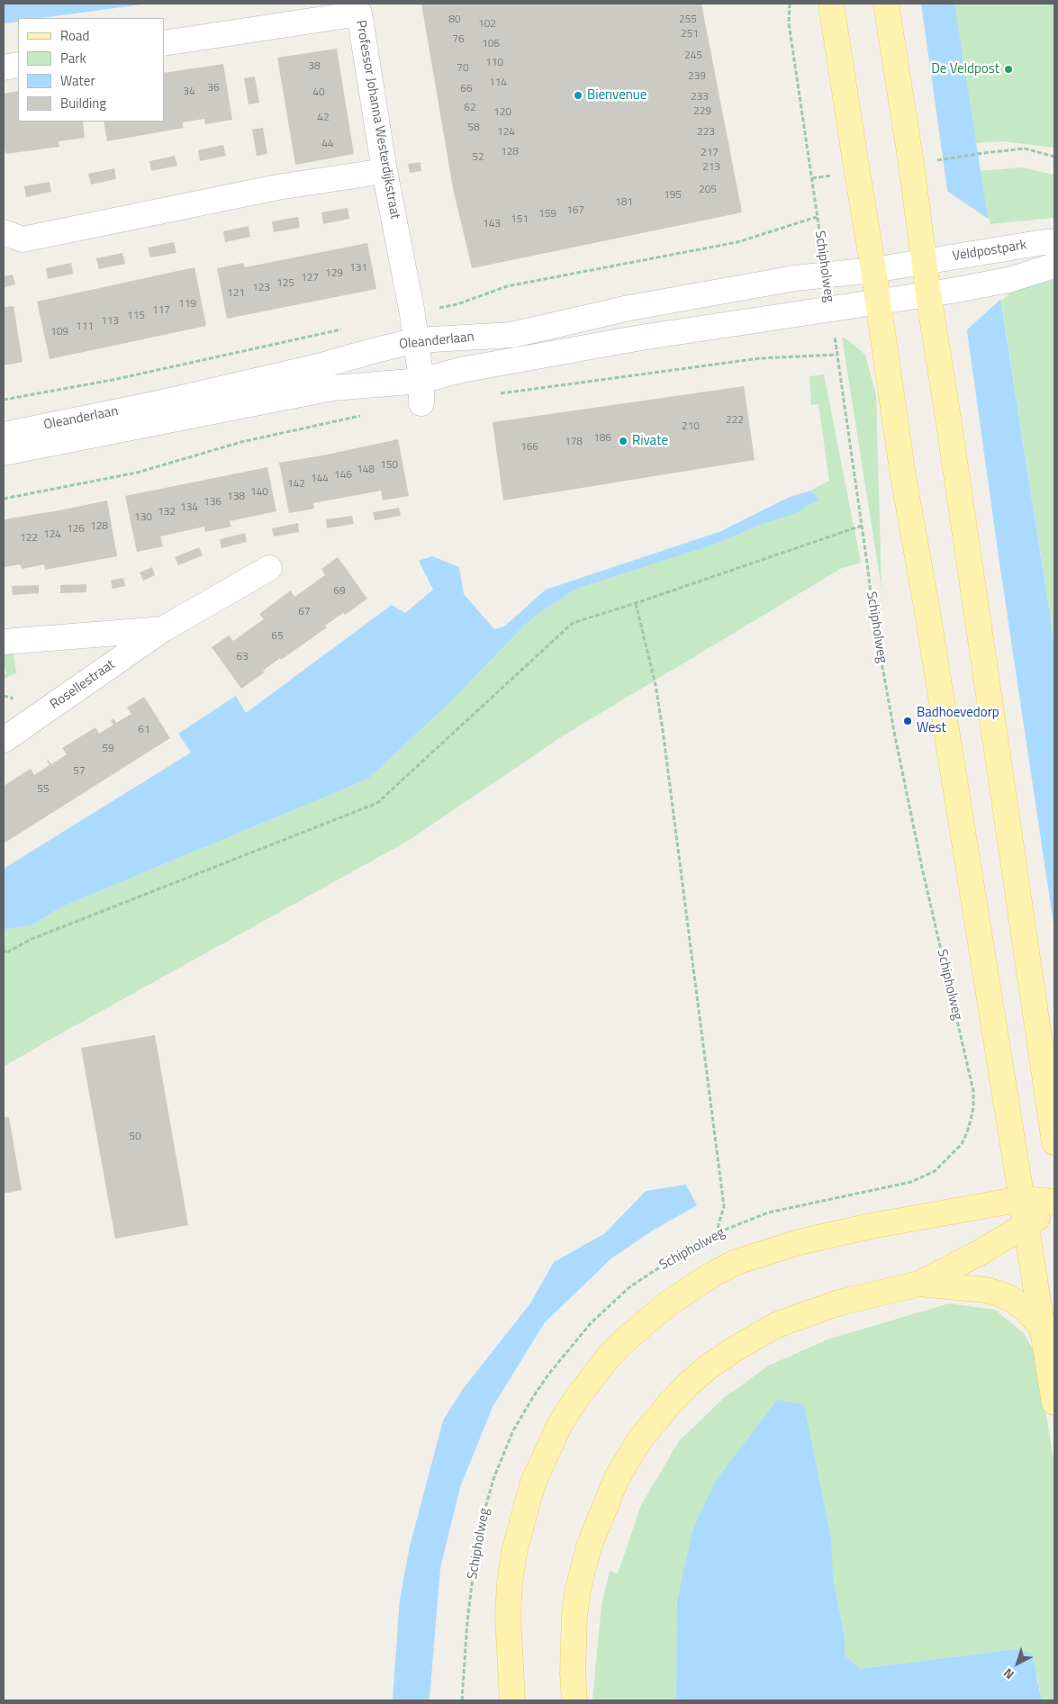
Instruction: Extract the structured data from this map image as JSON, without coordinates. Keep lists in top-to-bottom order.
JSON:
{
  "streets": {
    "street": [
      "Professor Johanna Westerdijkstraat",
      "Veldpostpark",
      "Oleanderlaan",
      "Rosellestraat"
    ],
    "path": ["Schipholweg"]
  },
  "crossings": [
    ["Professor Johanna Westerdijkstraat", "Oleanderlaan"],
    ["Veldpostpark", "Oleanderlaan"],
    ["Schipholweg", "Oleanderlaan"]
  ],
  "places": [
    "De Veldpost",
    "Bienvenue",
    "Rivate",
    "Badhoevedorp West"
  ],
  "house_numbers": [
    "80",
    "255",
    "102",
    "251",
    "76",
    "106",
    "245",
    "110",
    "38",
    "70",
    "239",
    "114",
    "36",
    "66",
    "34",
    "40",
    "233",
    "62",
    "229",
    "120",
    "42",
    "58",
    "124",
    "223",
    "44",
    "128",
    "217",
    "52",
    "213",
    "205",
    "195",
    "181",
    "167",
    "159",
    "151",
    "143",
    "131",
    "129",
    "127",
    "125",
    "123",
    "121",
    "119",
    "117",
    "115",
    "113",
    "111",
    "109",
    "222",
    "210",
    "186",
    "178",
    "166",
    "150",
    "148",
    "146",
    "144",
    "142",
    "140",
    "138",
    "136",
    "134",
    "132",
    "130",
    "128",
    "126",
    "124",
    "122",
    "69",
    "67",
    "65",
    "63",
    "61",
    "59",
    "57",
    "55",
    "50"
  ],
  "legend": [
    "Road",
    "Park",
    "Water",
    "Building"
  ],
  "north": "bottom left"
}
